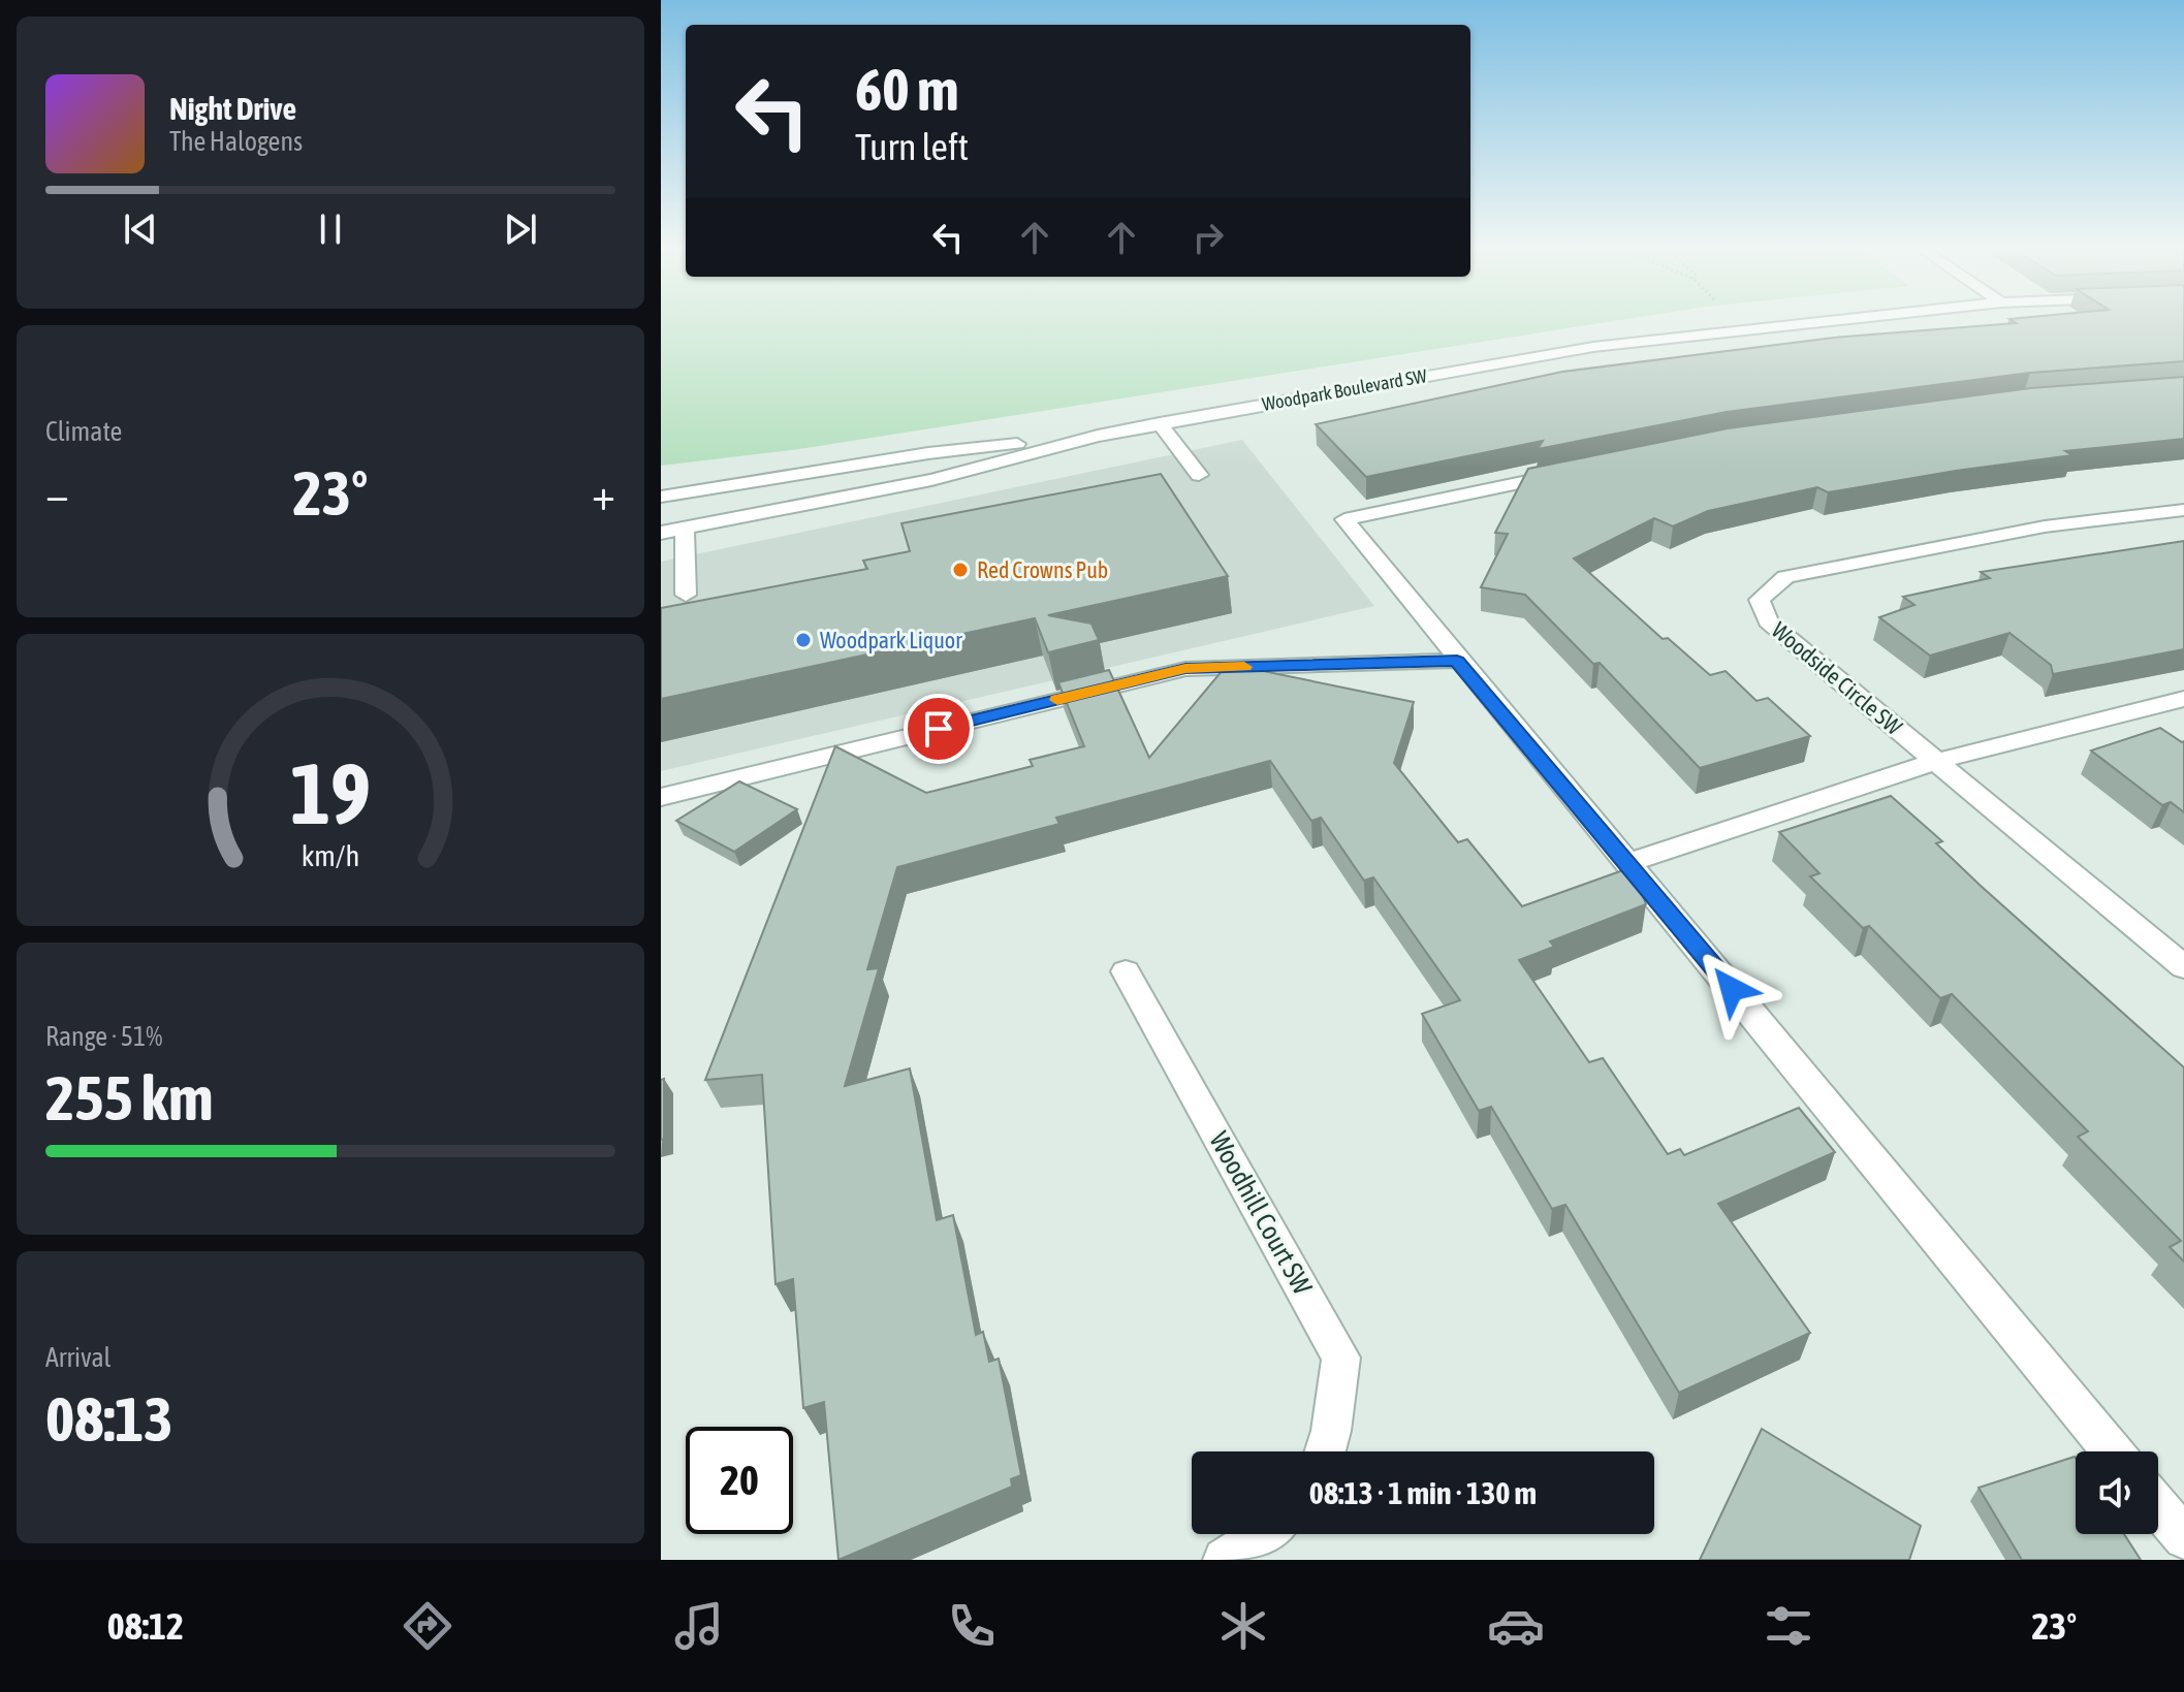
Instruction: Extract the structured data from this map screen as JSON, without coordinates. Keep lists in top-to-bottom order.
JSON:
{
  "streets": {
    "street": ["Woodpark Boulevard SW", "Woodside Circle SW", "Woodhill Court SW"]
  },
  "places": ["Red Crowns Pub", "Woodpark Liquor"],
  "page": {
    "turn": ["60 m", "Turn left"],
    "song": ["Night Drive", "The Halogens"],
    "tile": [
      "Climate",
      ["Range · 51%", "255 km"],
      ["Arrival", "08:13"]
    ],
    "heat": ["−", "23°", "+"],
    "limit": "20",
    "trip": "08:13 · 1 min · 130 m",
    "tabs": ["08:12", "23°"],
    "gauge": ["19", "km/h"]
  }
}
